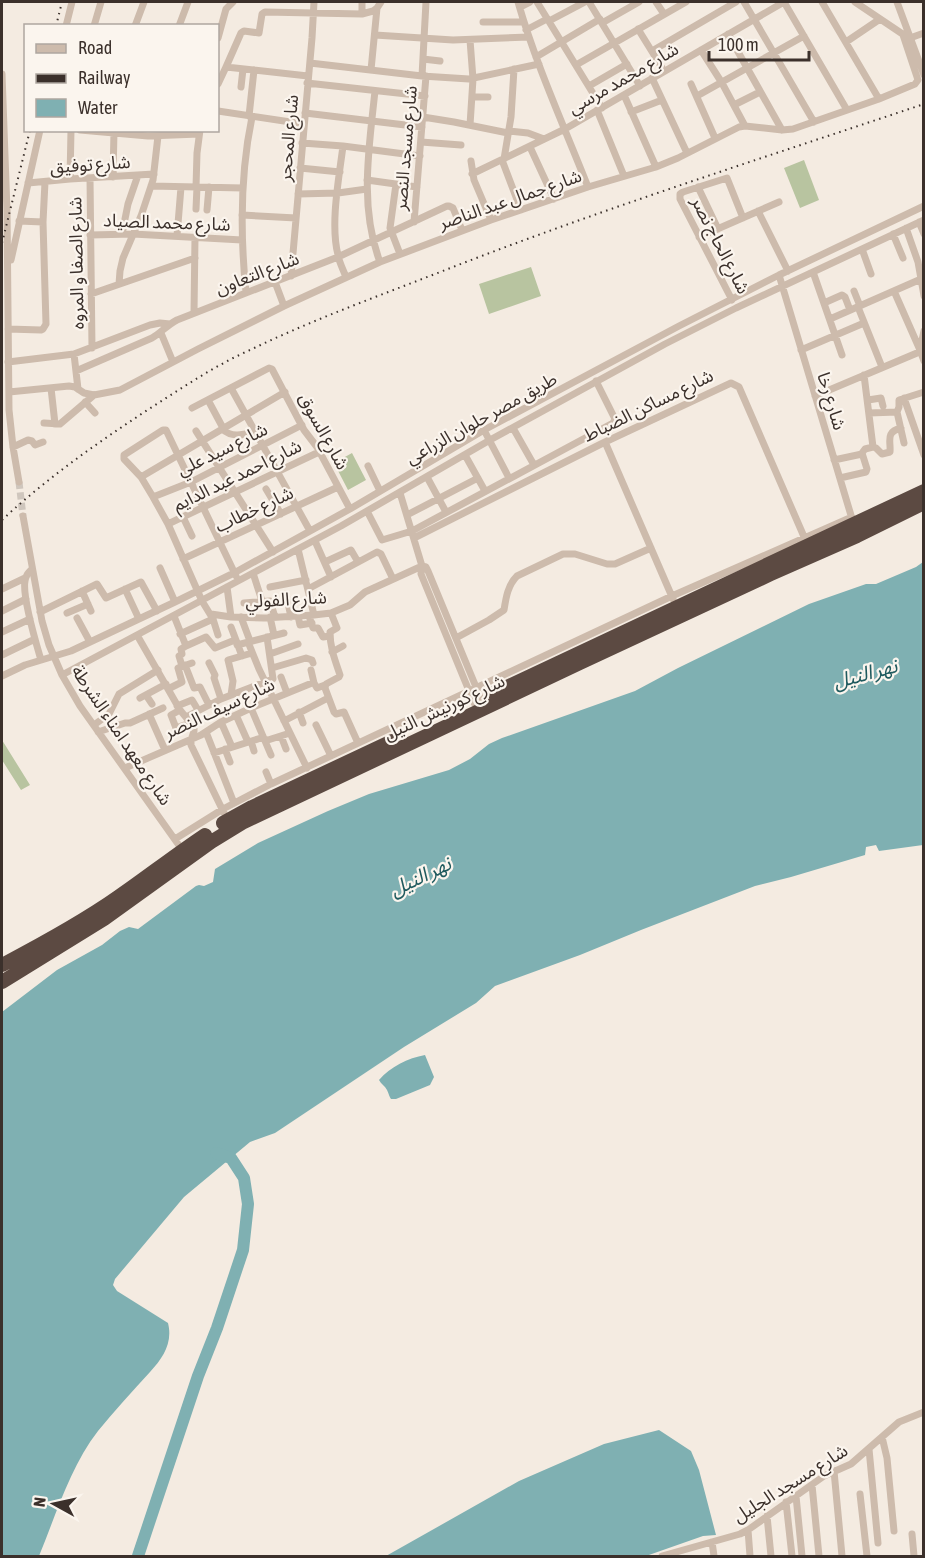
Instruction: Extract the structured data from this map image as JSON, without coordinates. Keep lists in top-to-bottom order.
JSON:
{
  "streets": {
    "highway": ["شارع كورنيش النيل"],
    "street": [
      "شارع محمد مرسي",
      "شارع المحجر",
      "شارع مسجد النصر",
      "شارع توفيق",
      "شارع جمال عبد الناصر",
      "شارع محمد الصياد",
      "شارع الحاج نصر",
      "شارع الصفا و المروه",
      "شارع التعاون",
      "شارع رخا",
      "شارع مساكن الضباط",
      "طريق مصر حلوان الزراعي",
      "شارع السوق",
      "شارع سيد علي",
      "شارع احمد عبد الدايم",
      "شارع خطاب",
      "شارع الفولي",
      "شارع سيف النصر",
      "شارع معهد امناء الشرطة",
      "شارع مسجد الجليل"
    ]
  },
  "crossings": [
    ["شارع المحجر", "شارع التعاون"],
    ["شارع مسجد النصر", "شارع التعاون"],
    ["شارع توفيق", "شارع الصفا و المروه"],
    ["شارع جمال عبد الناصر", "شارع التعاون"],
    ["شارع محمد الصياد", "شارع الصفا و المروه"],
    ["شارع الحاج نصر", "طريق مصر حلوان الزراعي"],
    ["شارع رخا", "طريق مصر حلوان الزراعي"],
    ["شارع رخا", "شارع كورنيش النيل"],
    ["شارع مساكن الضباط", "شارع كورنيش النيل"],
    ["طريق مصر حلوان الزراعي", "شارع السوق"],
    ["طريق مصر حلوان الزراعي", "شارع معهد امناء الشرطة"],
    ["شارع السوق", "شارع سيد علي"],
    ["شارع السوق", "شارع احمد عبد الدايم"],
    ["شارع السوق", "شارع خطاب"],
    ["شارع كورنيش النيل", "شارع معهد امناء الشرطة"],
    ["شارع سيف النصر", "شارع معهد امناء الشرطة"]
  ],
  "water": ["نهر النيل"],
  "legend": ["Road", "Railway", "Water"],
  "scale_bar": "100 m",
  "north": "left"
}
